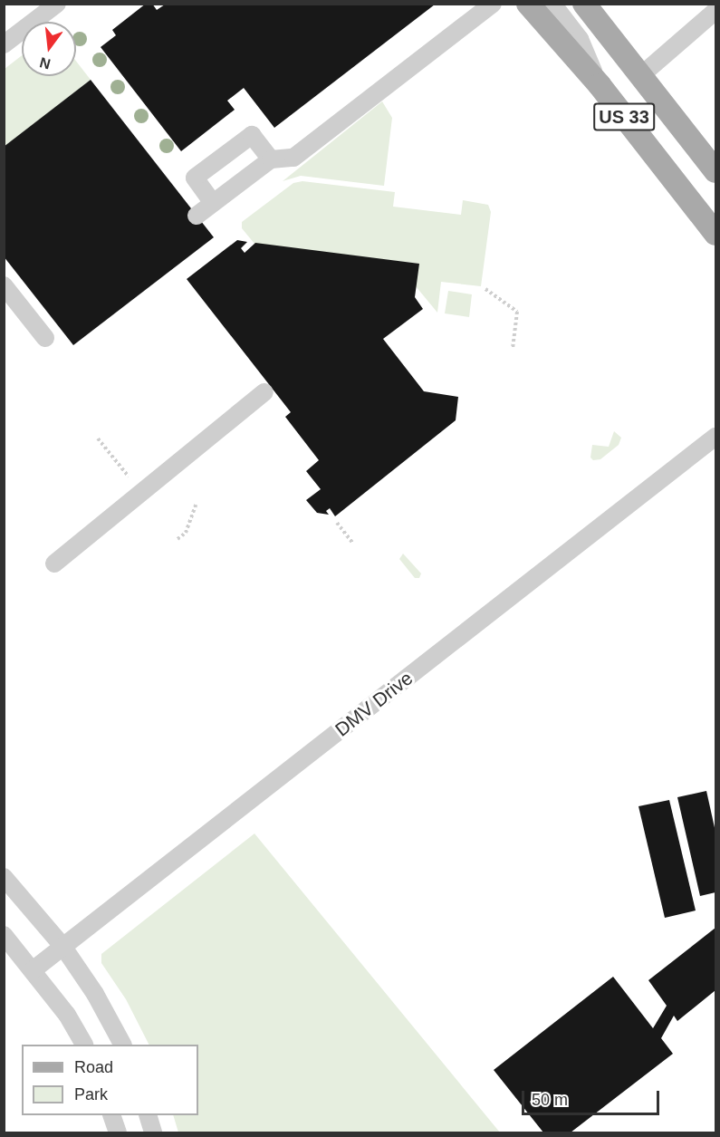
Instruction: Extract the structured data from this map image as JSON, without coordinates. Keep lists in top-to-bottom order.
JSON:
{
  "streets": {
    "main road": ["US 33"],
    "street": ["DMV Drive"]
  },
  "legend": ["Road", "Park"],
  "scale_bar": "50 m",
  "north": "bottom"
}
